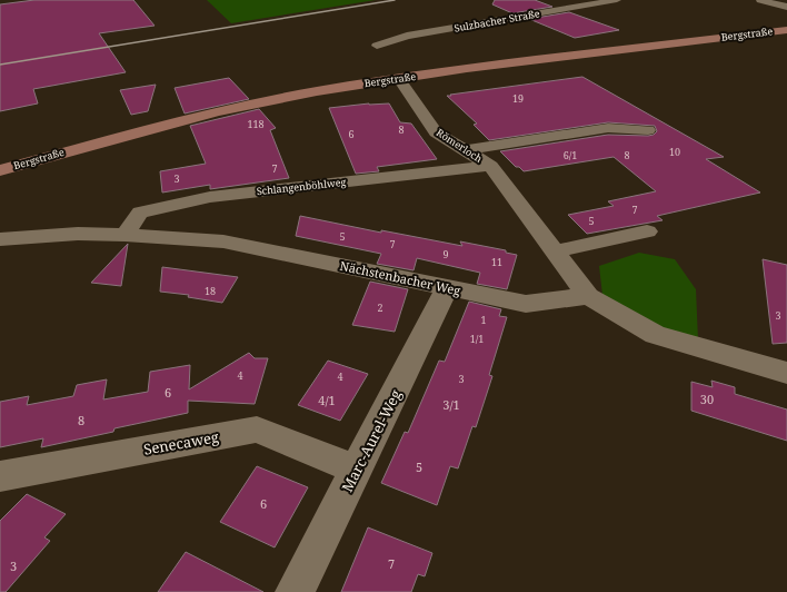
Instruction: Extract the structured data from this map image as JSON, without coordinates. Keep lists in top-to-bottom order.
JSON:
{
  "streets": {
    "main road": ["Bergstraße"],
    "street": [
      "Sulzbacher Straße",
      "Römerloch",
      "Schlangenböhlweg",
      "Nächstenbacher Weg",
      "Marc-Aurel-Weg",
      "Senecaweg"
    ]
  },
  "crossings": [
    ["Bergstraße", "Römerloch"],
    ["Römerloch", "Schlangenböhlweg"],
    ["Römerloch", "Nächstenbacher Weg"],
    ["Schlangenböhlweg", "Nächstenbacher Weg"],
    ["Nächstenbacher Weg", "Marc-Aurel-Weg"],
    ["Marc-Aurel-Weg", "Senecaweg"]
  ],
  "house_numbers": [
    "19",
    "118",
    "8",
    "6",
    "10",
    "6/1",
    "8",
    "7",
    "3",
    "7",
    "5",
    "5",
    "7",
    "9",
    "11",
    "18",
    "2",
    "3",
    "1",
    "1/1",
    "4",
    "4",
    "3",
    "6",
    "30",
    "4/1",
    "3/1",
    "8",
    "5",
    "6",
    "7",
    "3"
  ]
}
